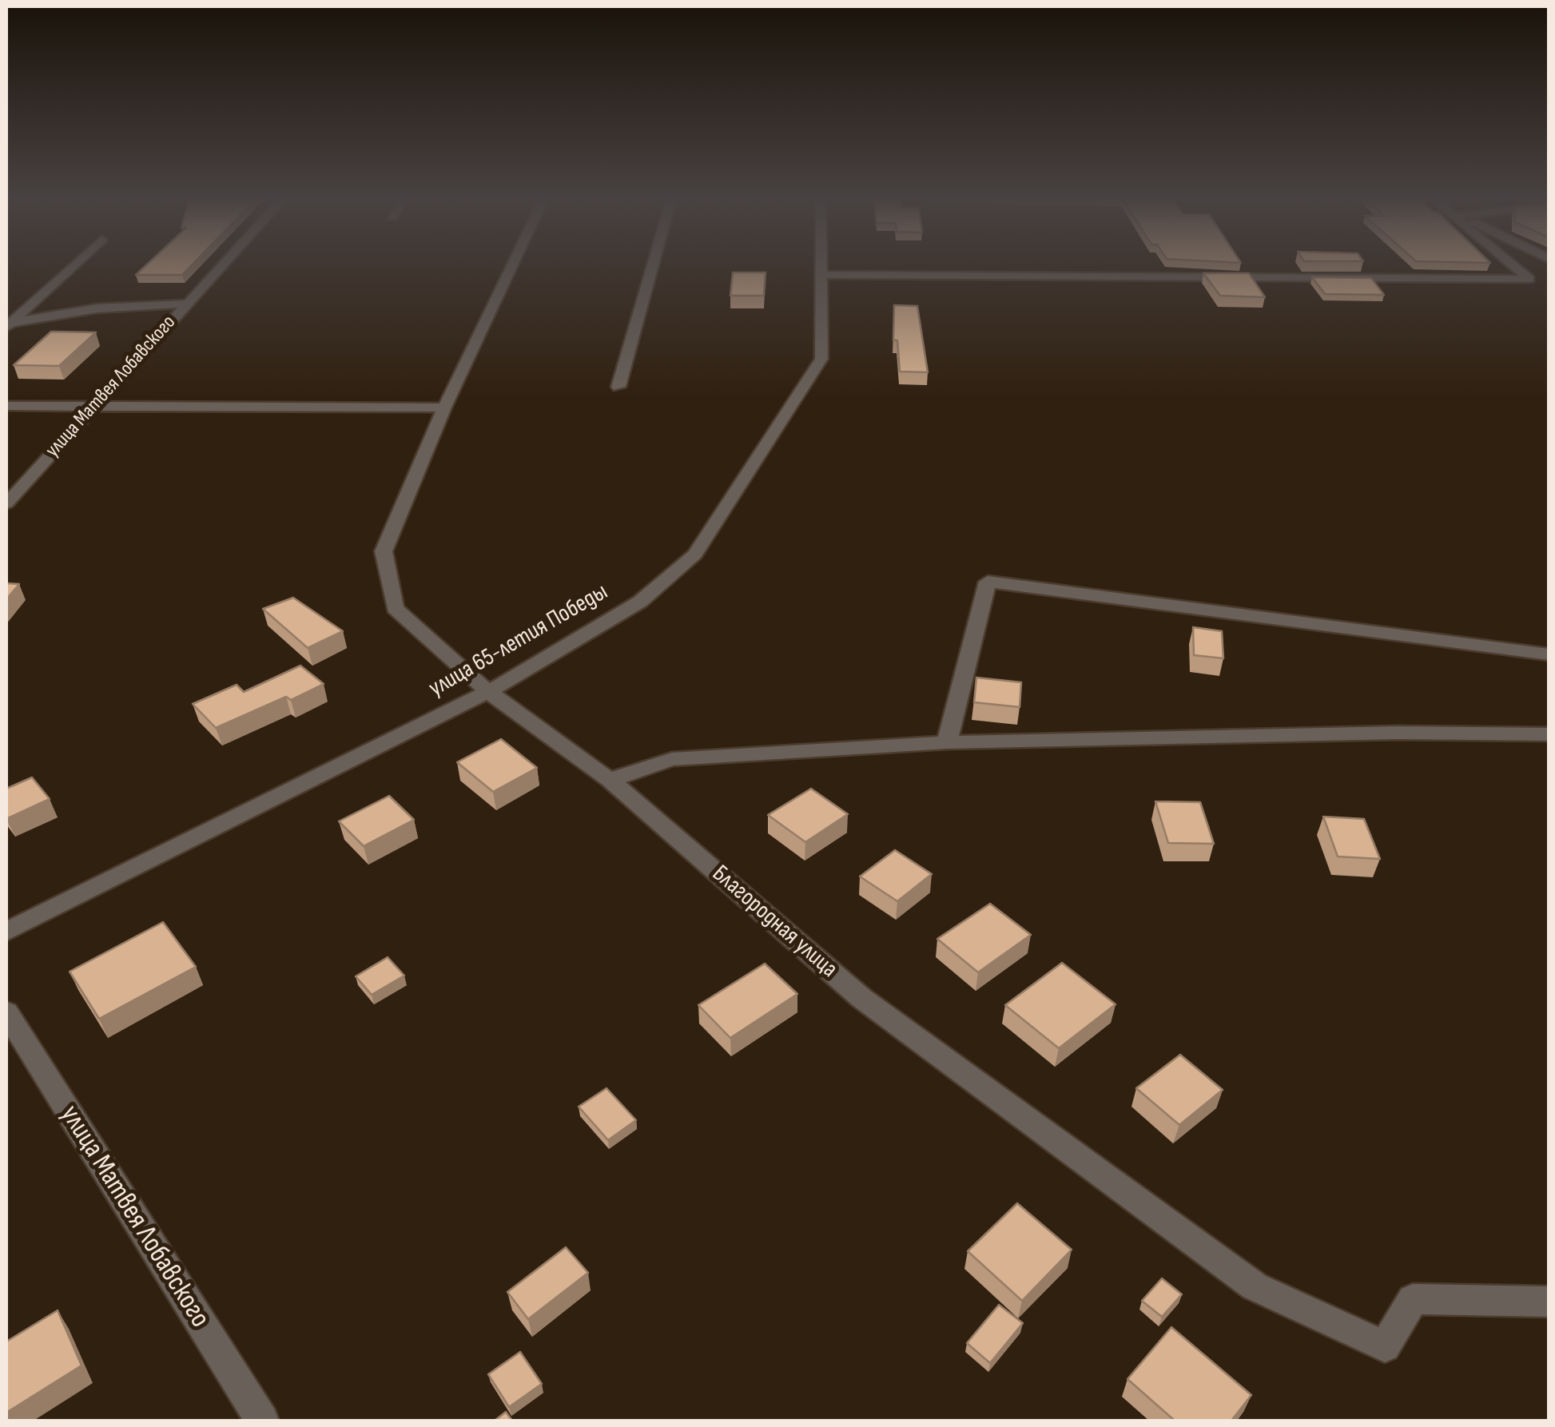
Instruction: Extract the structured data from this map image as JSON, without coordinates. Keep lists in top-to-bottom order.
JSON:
{
  "streets": {
    "street": ["улица Матвея Лобавского", "улица 65-летия Победы", "Благородная улица"]
  },
  "crossings": [
    ["улица 65-летия Победы", "Благородная улица"]
  ]
}
